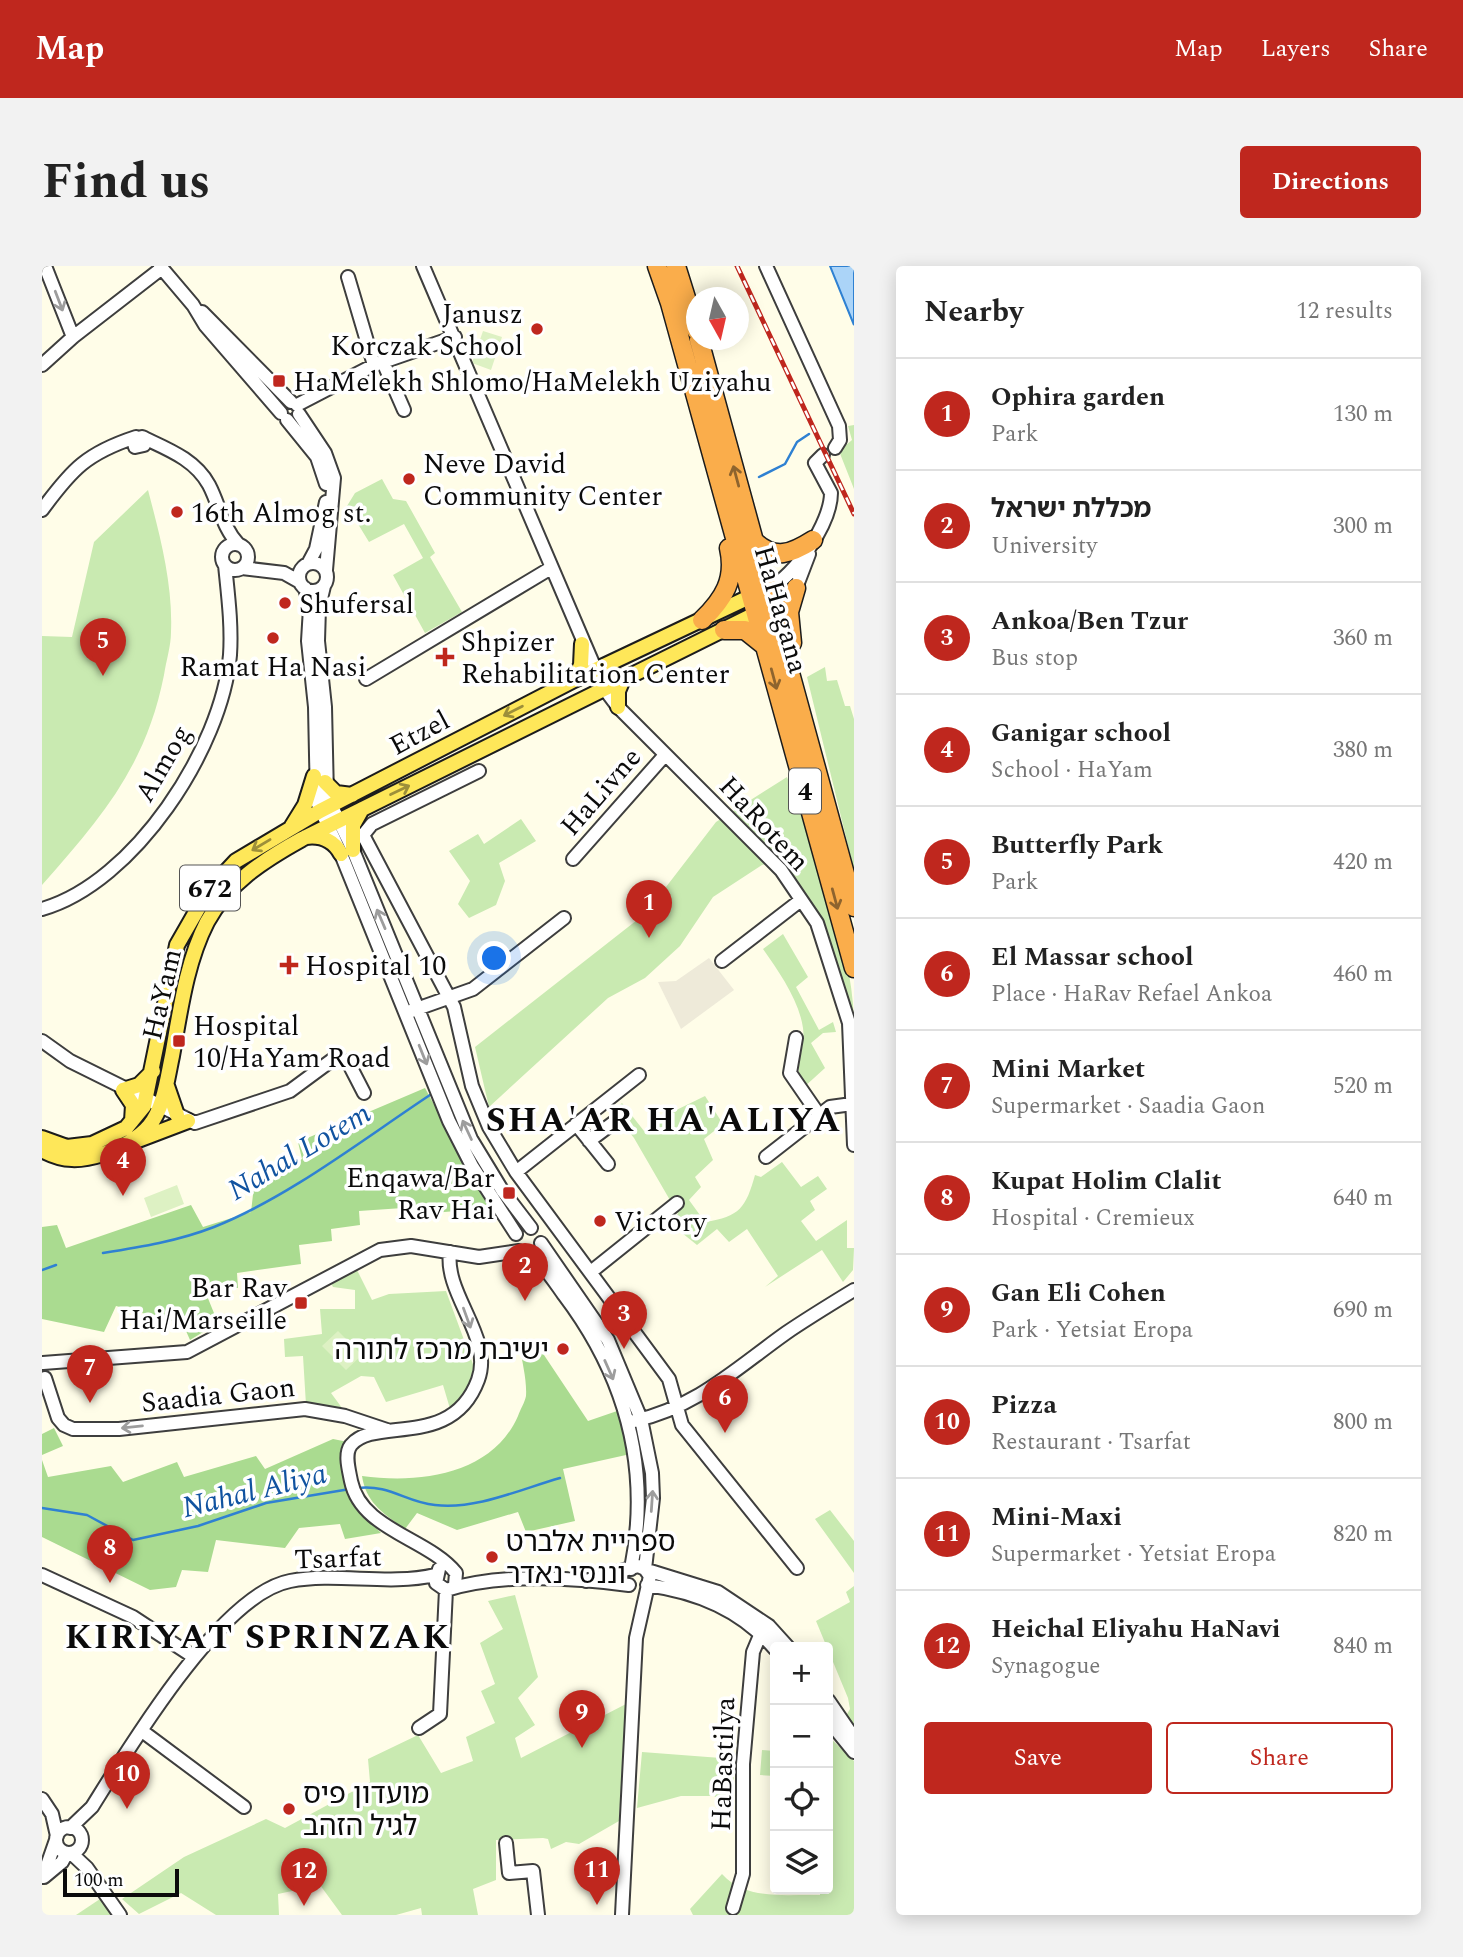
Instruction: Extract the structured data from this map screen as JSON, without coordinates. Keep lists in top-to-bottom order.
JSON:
{
  "streets": {
    "highway": ["HaHagana", "4"],
    "main road": ["Etzel", "672", "HaYam"],
    "street": [
      "Almog",
      "HaLivne",
      "HaRotem",
      "Saadia Gaon",
      "Tsarfat",
      "HaBastilya"
    ]
  },
  "crossings": [
    ["HaHagana", "Etzel"],
    ["Etzel", "HaRotem"],
    ["Etzel", "HaYam"],
    ["HaLivne", "HaRotem"]
  ],
  "one_way": ["Saadia Gaon"],
  "districts": ["SHA'AR HA'ALIYA", "KIRIYAT SPRINZAK"],
  "water": ["Nahal Lotem", "Nahal Aliya"],
  "places": {
    "other": [
      "Janusz Korczak School",
      "Neve David Community Center",
      "16th Almog st.",
      "Shufersal",
      "Ramat Ha Nasi",
      "Victory",
      "ישיבת מרכז לתורה",
      "ספריית אלברט וננסי נאדר",
      "מועדון פיס לגיל הזהב"
    ],
    "transit": [
      "HaMelekh Shlomo/HaMelekh Uziyahu",
      "Hospital 10/HaYam Road",
      "Enqawa/Bar Rav Hai",
      "Bar Rav Hai/Marseille"
    ],
    "health": ["Shpizer Rehabilitation Center", "Hospital 10"]
  },
  "scale_bar": "100 m",
  "north": "bottom",
  "page": {
    "header": "Map",
    "nav": ["Map", "Layers", "Share"],
    "title": "Find us",
    "buttons": [
      "Directions",
      ["Save", "Share"]
    ],
    "heading": ["Nearby", "12 results"],
    "list": [
      {
        "mark": "1",
        "name": "Ophira garden",
        "note": "Park",
        "value": "130 m"
      },
      {
        "mark": "2",
        "name": "מכללת ישראל",
        "note": "University",
        "value": "300 m"
      },
      {
        "mark": "3",
        "name": "Ankoa/Ben Tzur",
        "note": "Bus stop",
        "value": "360 m"
      },
      {
        "mark": "4",
        "name": "Ganigar school",
        "note": "School · HaYam",
        "value": "380 m"
      },
      {
        "mark": "5",
        "name": "Butterfly Park",
        "note": "Park",
        "value": "420 m"
      },
      {
        "mark": "6",
        "name": "El Massar school",
        "note": "Place · HaRav Refael Ankoa",
        "value": "460 m"
      },
      {
        "mark": "7",
        "name": "Mini Market",
        "note": "Supermarket · Saadia Gaon",
        "value": "520 m"
      },
      {
        "mark": "8",
        "name": "Kupat Holim Clalit",
        "note": "Hospital · Cremieux",
        "value": "640 m"
      },
      {
        "mark": "9",
        "name": "Gan Eli Cohen",
        "note": "Park · Yetsiat Eropa",
        "value": "690 m"
      },
      {
        "mark": "10",
        "name": "Pizza",
        "note": "Restaurant · Tsarfat",
        "value": "800 m"
      },
      {
        "mark": "11",
        "name": "Mini-Maxi",
        "note": "Supermarket · Yetsiat Eropa",
        "value": "820 m"
      },
      {
        "mark": "12",
        "name": "Heichal Eliyahu HaNavi",
        "note": "Synagogue",
        "value": "840 m"
      }
    ],
    "pins": [
      "5",
      "1",
      "4",
      "2",
      "3",
      "7",
      "6",
      "8",
      "9",
      "10",
      "11",
      "12"
    ],
    "map_buttons": ["+", "−"],
    "scale": "100 m"
  }
}
